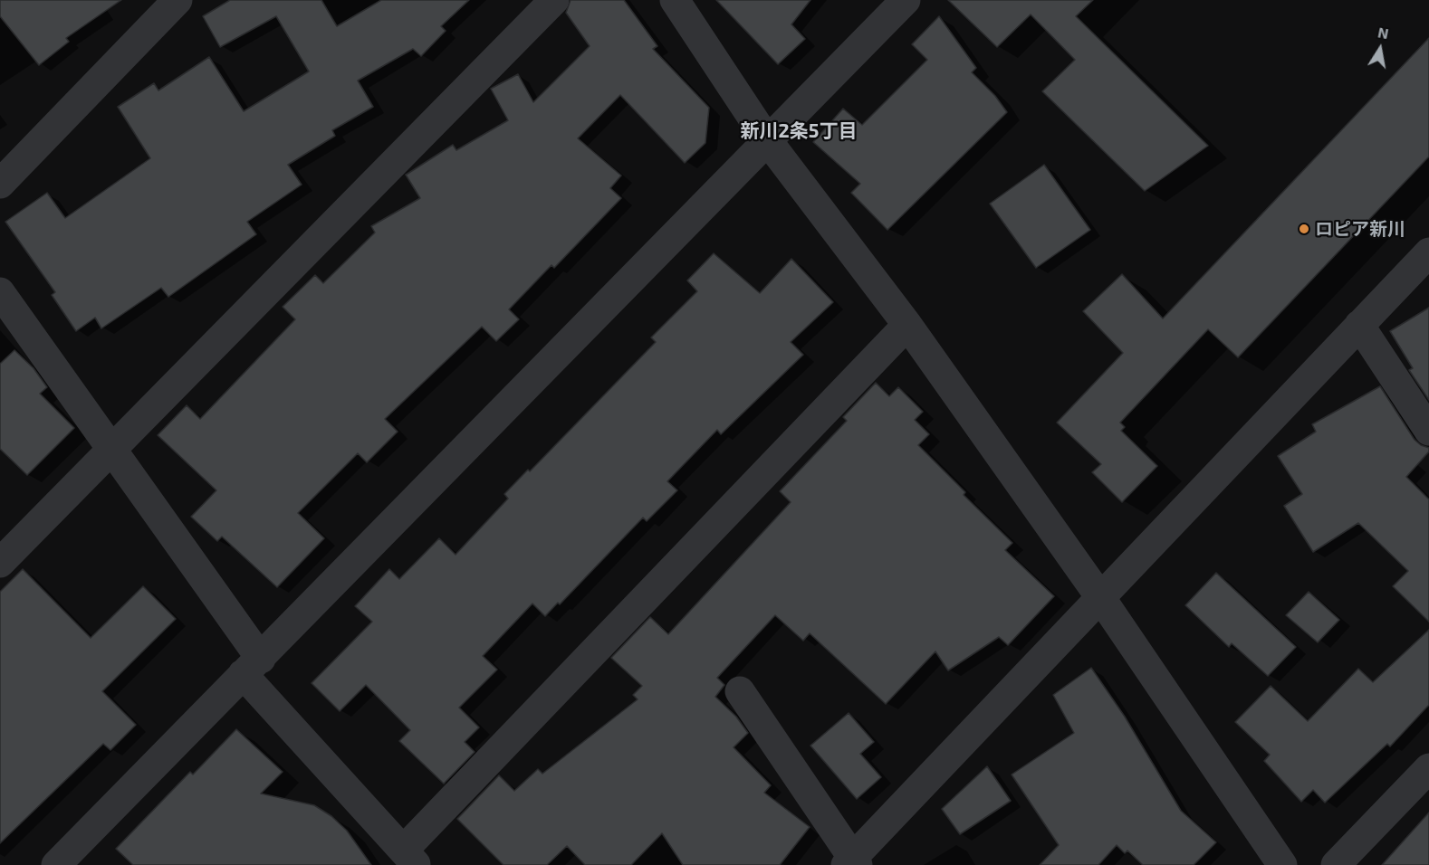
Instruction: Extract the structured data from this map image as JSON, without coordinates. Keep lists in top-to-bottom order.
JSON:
{
  "districts": ["新川2条5丁目"],
  "places": ["ロピア新川"],
  "north": "top"
}
